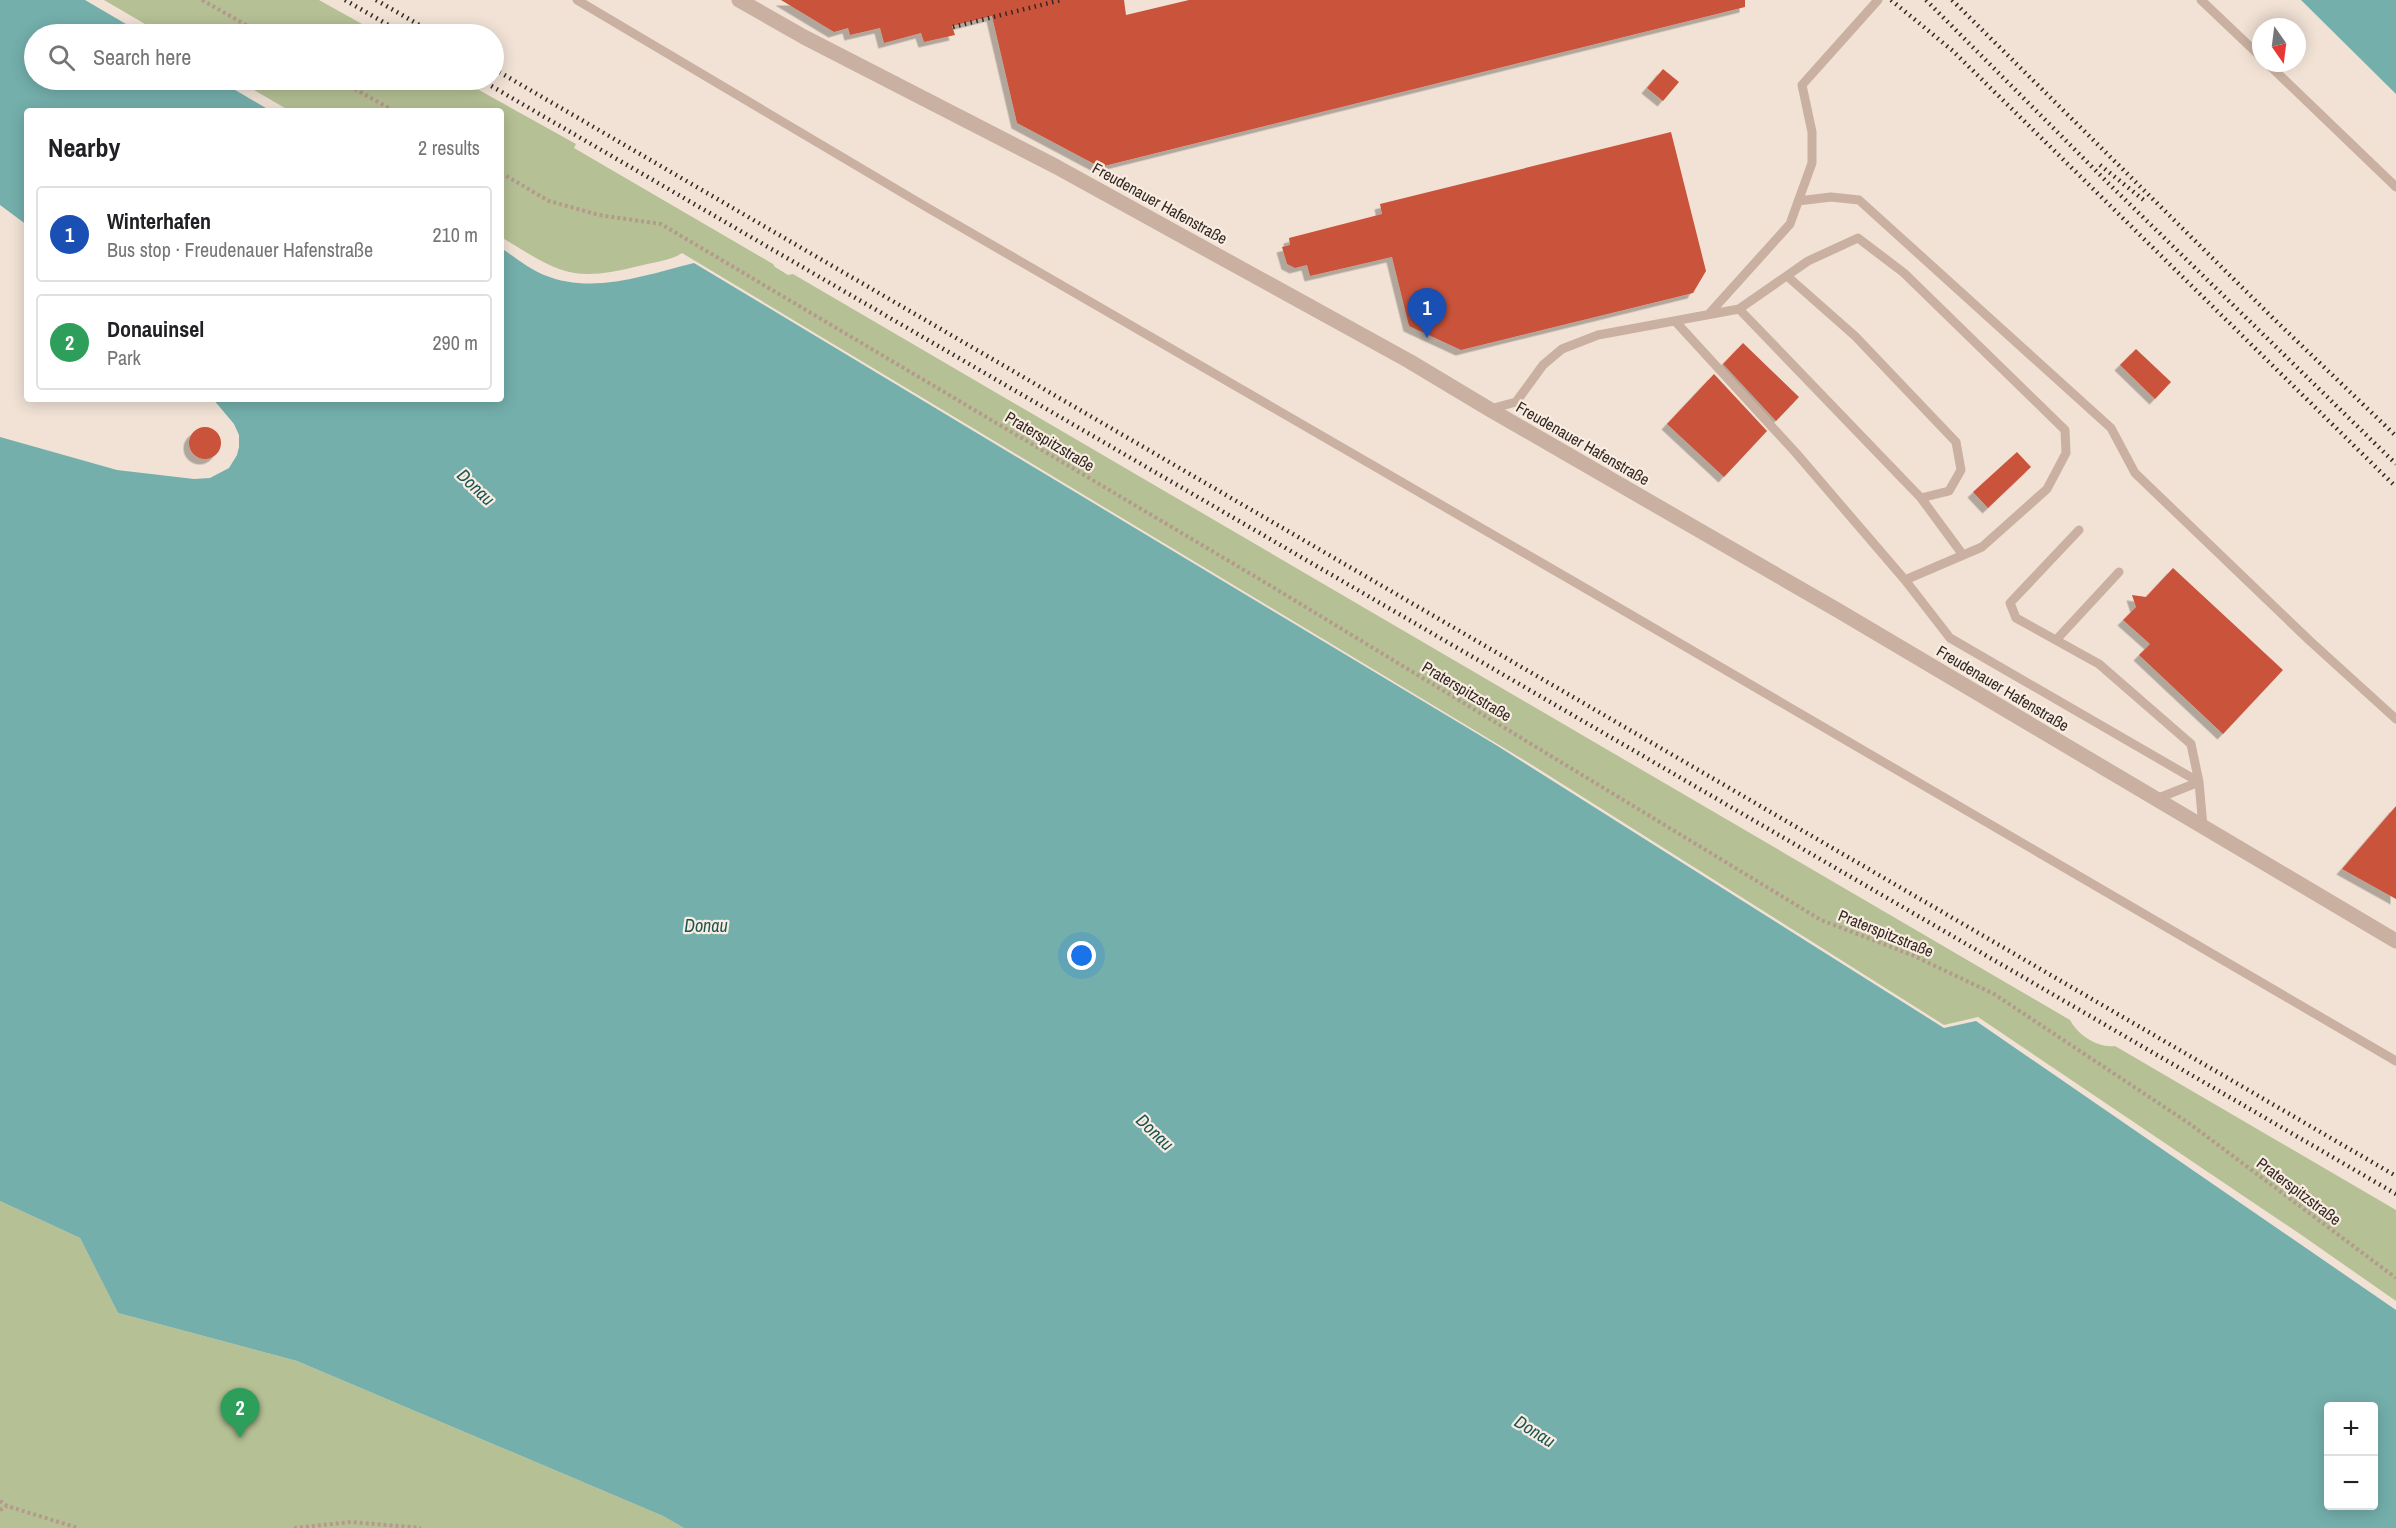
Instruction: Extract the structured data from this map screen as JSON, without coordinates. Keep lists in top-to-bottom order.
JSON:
{
  "streets": {
    "street": ["Freudenauer Hafenstraße"],
    "path": ["Praterspitzstraße"]
  },
  "water": ["Donau"],
  "north": "bottom",
  "page": {
    "search": "Search here",
    "heading": ["Nearby", "2 results"],
    "list": [
      {
        "mark": "1",
        "name": "Winterhafen",
        "note": "Bus stop · Freudenauer Hafenstraße",
        "value": "210 m"
      },
      {
        "mark": "2",
        "name": "Donauinsel",
        "note": "Park",
        "value": "290 m"
      }
    ],
    "pins": ["1", "2"],
    "map_buttons": ["+", "−"]
  }
}
